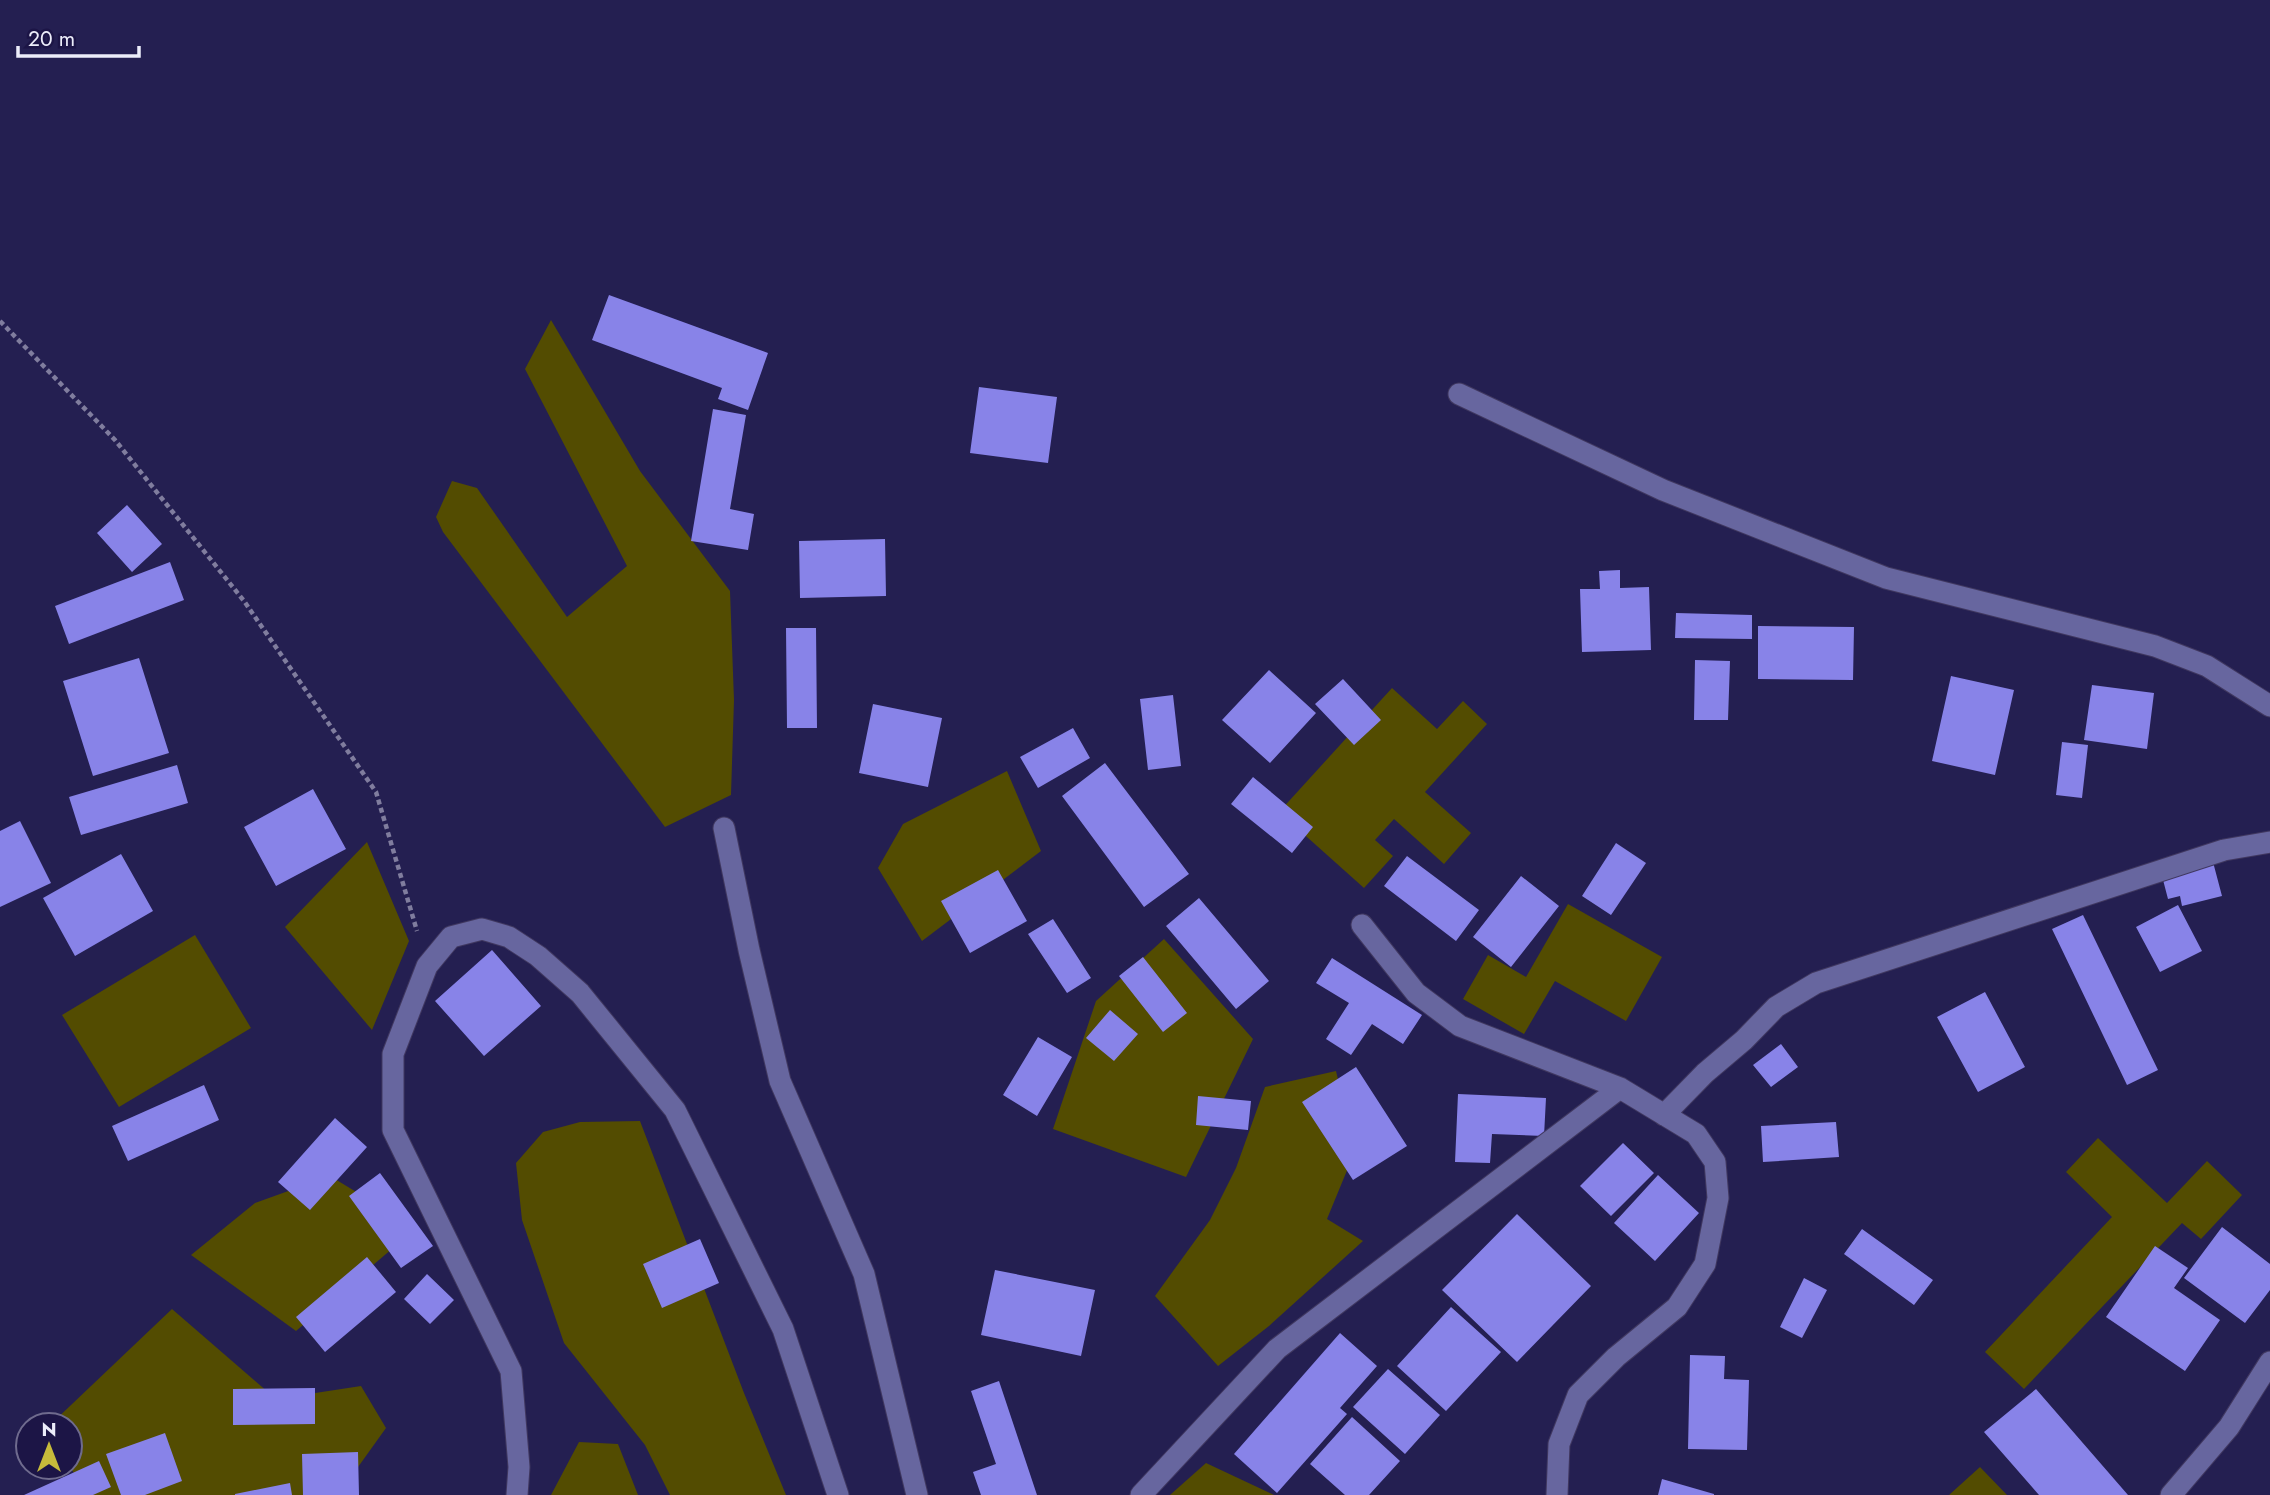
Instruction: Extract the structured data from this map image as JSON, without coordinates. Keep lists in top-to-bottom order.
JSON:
{
  "scale_bar": "20 m",
  "north": "top"
}
